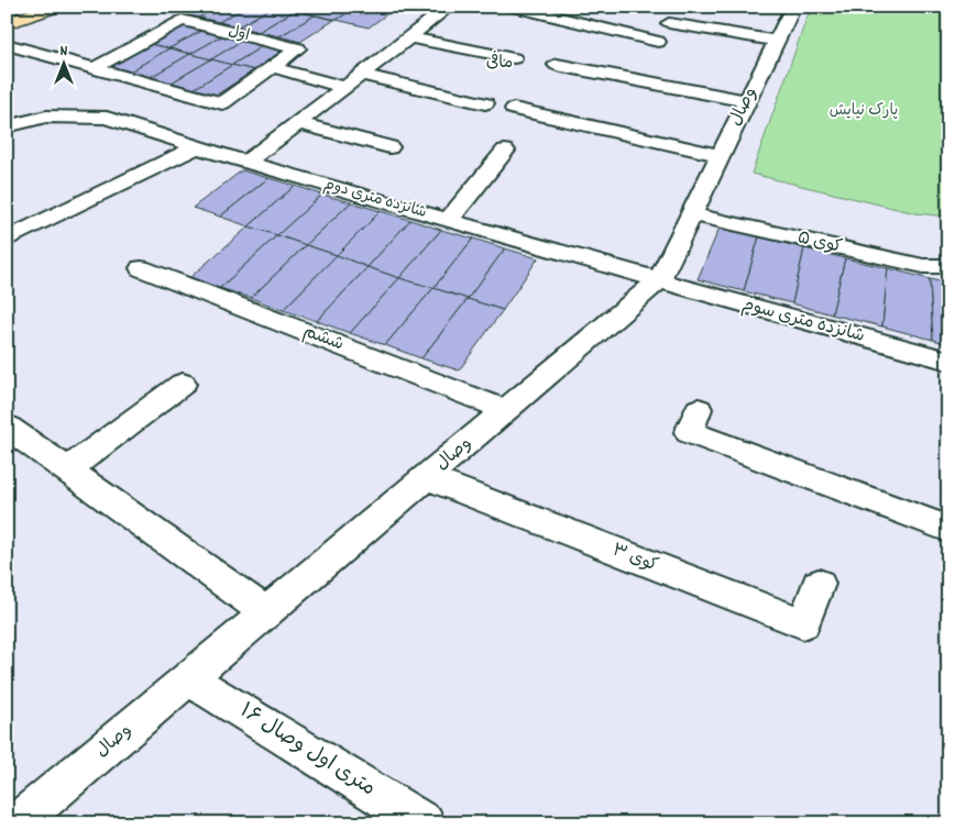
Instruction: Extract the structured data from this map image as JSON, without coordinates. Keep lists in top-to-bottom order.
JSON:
{
  "streets": {
    "street": [
      "اول",
      "وصال",
      "شانزده متری دوم",
      "کوی ۵",
      "شانزده متری سوم",
      "ششم",
      "کوی ۳",
      "۱۶ متری اول وصال"
    ]
  },
  "crossings": [
    ["وصال", "شانزده متری دوم"],
    ["وصال", "کوی ۵"],
    ["وصال", "شانزده متری سوم"],
    ["وصال", "ششم"],
    ["وصال", "کوی ۳"],
    ["وصال", "۱۶ متری اول وصال"],
    ["شانزده متری دوم", "شانزده متری سوم"]
  ],
  "districts": ["مافی"],
  "parks": ["پارک نیایش"],
  "north": "top"
}
